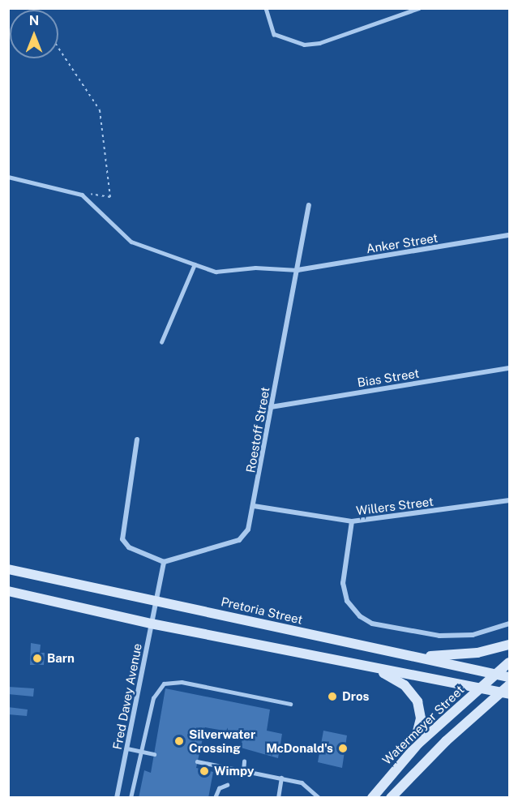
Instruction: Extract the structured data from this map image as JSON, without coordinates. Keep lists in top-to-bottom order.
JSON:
{
  "streets": {
    "main road": ["Pretoria Street", "Watermeyer Street"],
    "street": [
      "Anker Street",
      "Bias Street",
      "Roestoff Street",
      "Willers Street",
      "Fred Davey Avenue"
    ]
  },
  "crossings": [
    ["Anker Street", "Roestoff Street"],
    ["Bias Street", "Roestoff Street"],
    ["Roestoff Street", "Willers Street"],
    ["Pretoria Street", "Fred Davey Avenue"],
    ["Pretoria Street", "Watermeyer Street"]
  ],
  "places": [
    "Barn",
    "Dros",
    "Silverwater Crossing",
    "McDonald's",
    "Wimpy"
  ],
  "north": "top"
}
